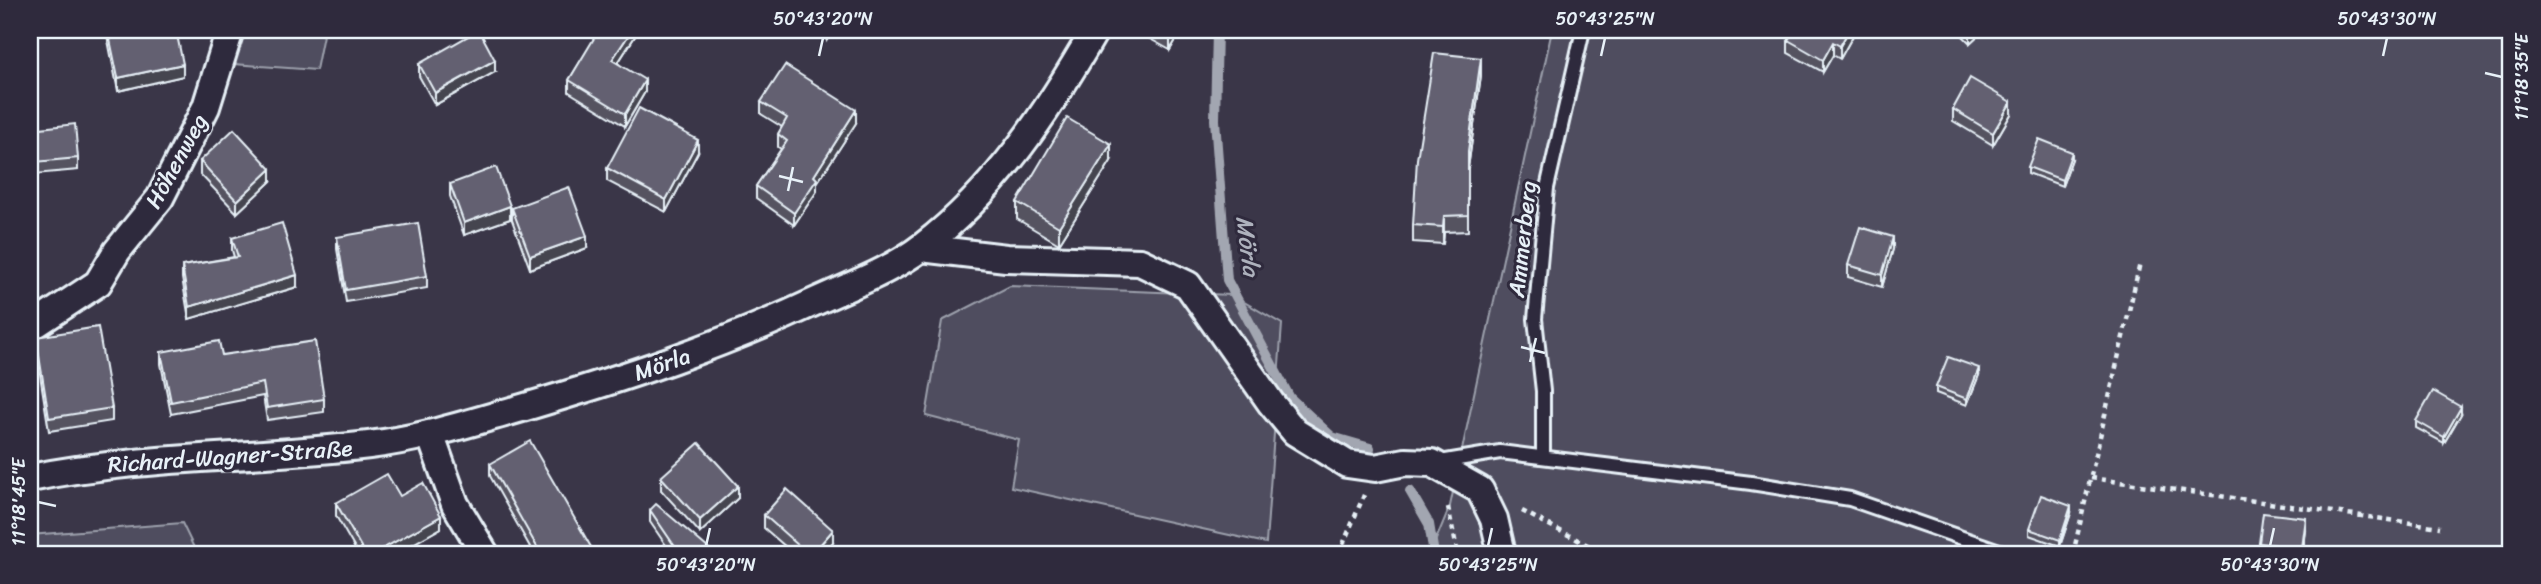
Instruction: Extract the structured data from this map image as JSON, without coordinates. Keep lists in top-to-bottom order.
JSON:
{
  "streets": {
    "street": ["Höhenweg", "Mörla", "Richard-Wagner-Straße"],
    "lane": ["Ammerberg"]
  },
  "crossings": [
    ["Mörla", "Richard-Wagner-Straße"]
  ],
  "water": ["Mörla"],
  "coordinates": [
    "50°43'20\"N",
    "50°43'25\"N",
    "50°43'30\"N",
    "11°18'35\"E",
    "11°18'45\"E"
  ]
}
